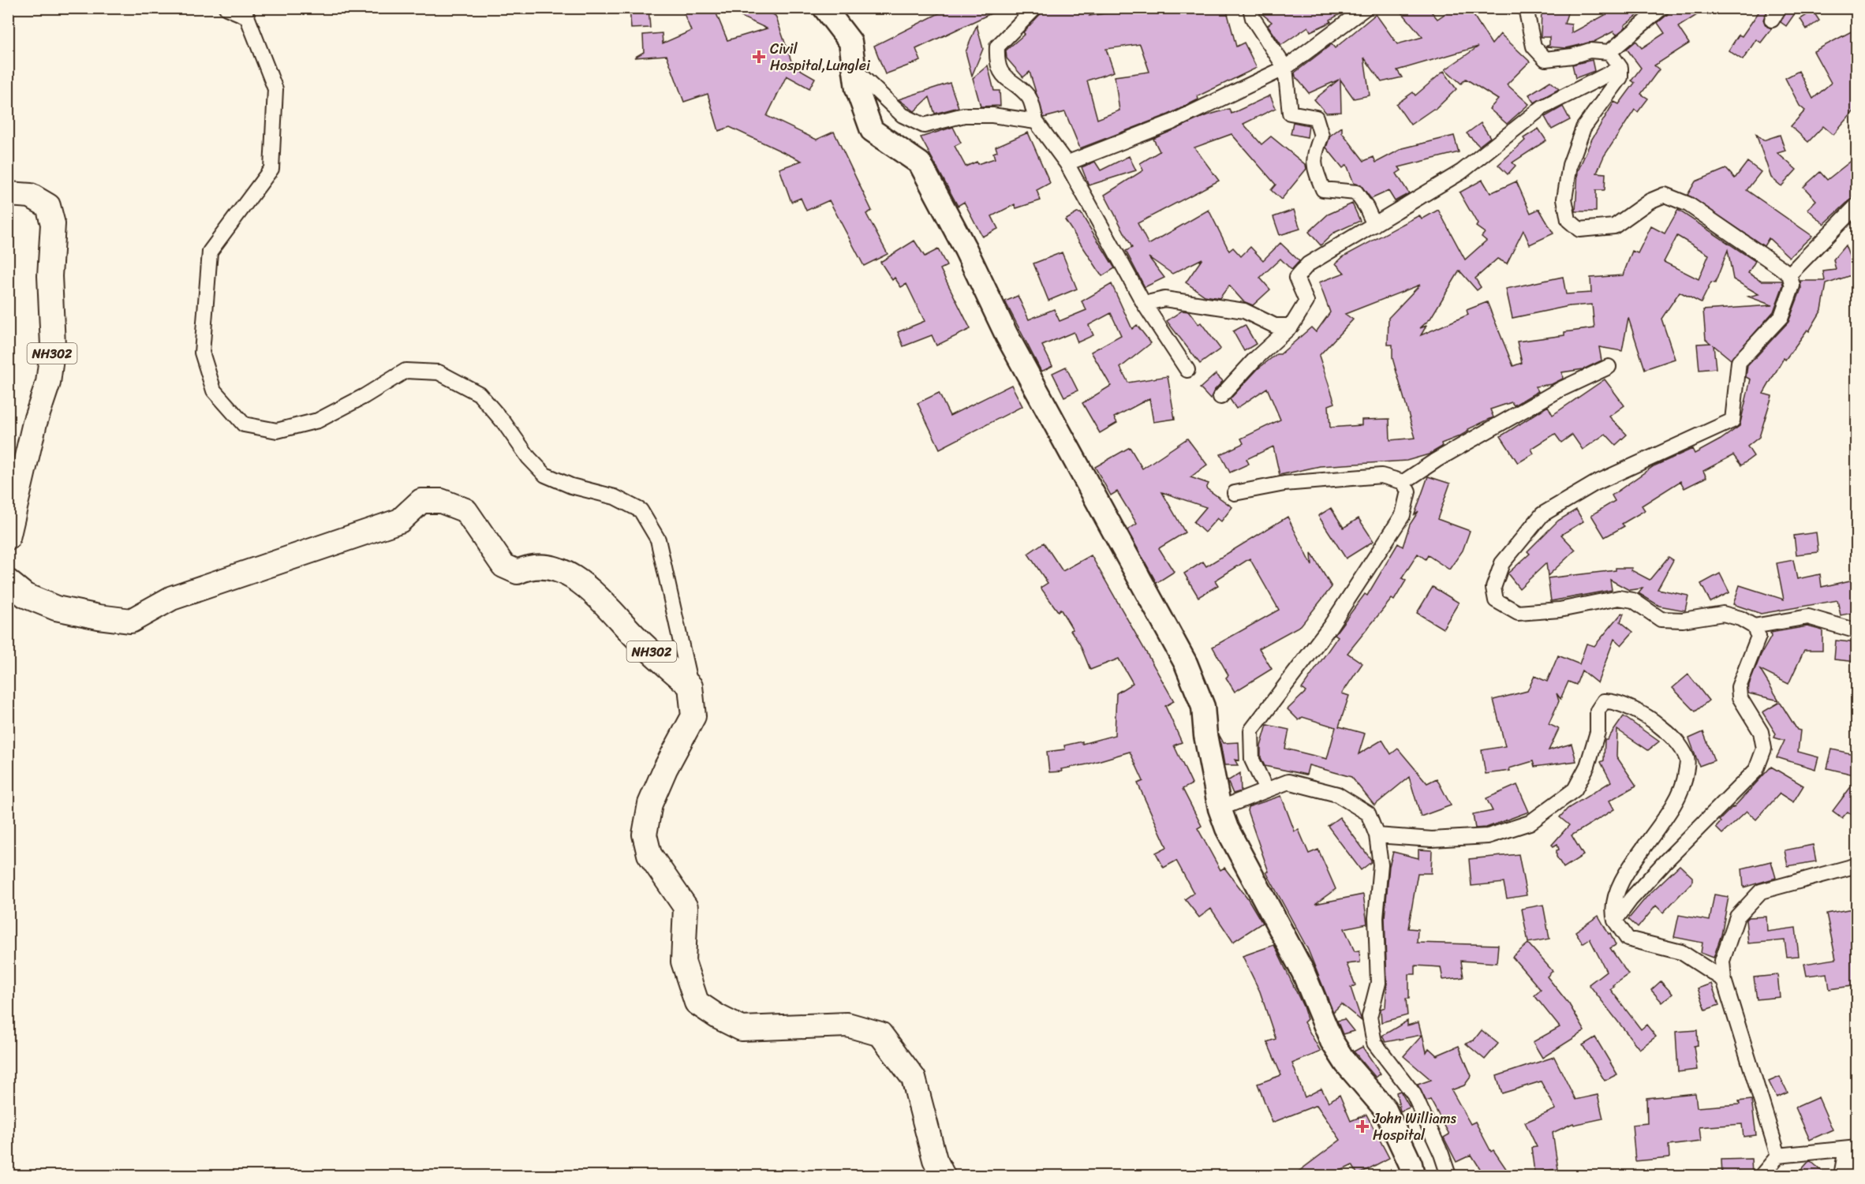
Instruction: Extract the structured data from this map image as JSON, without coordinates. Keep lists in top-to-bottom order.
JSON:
{
  "streets": {
    "highway": ["NH302"]
  },
  "places": {
    "health": ["Civil Hospital,Lunglei", "John Williams Hospital"]
  }
}
